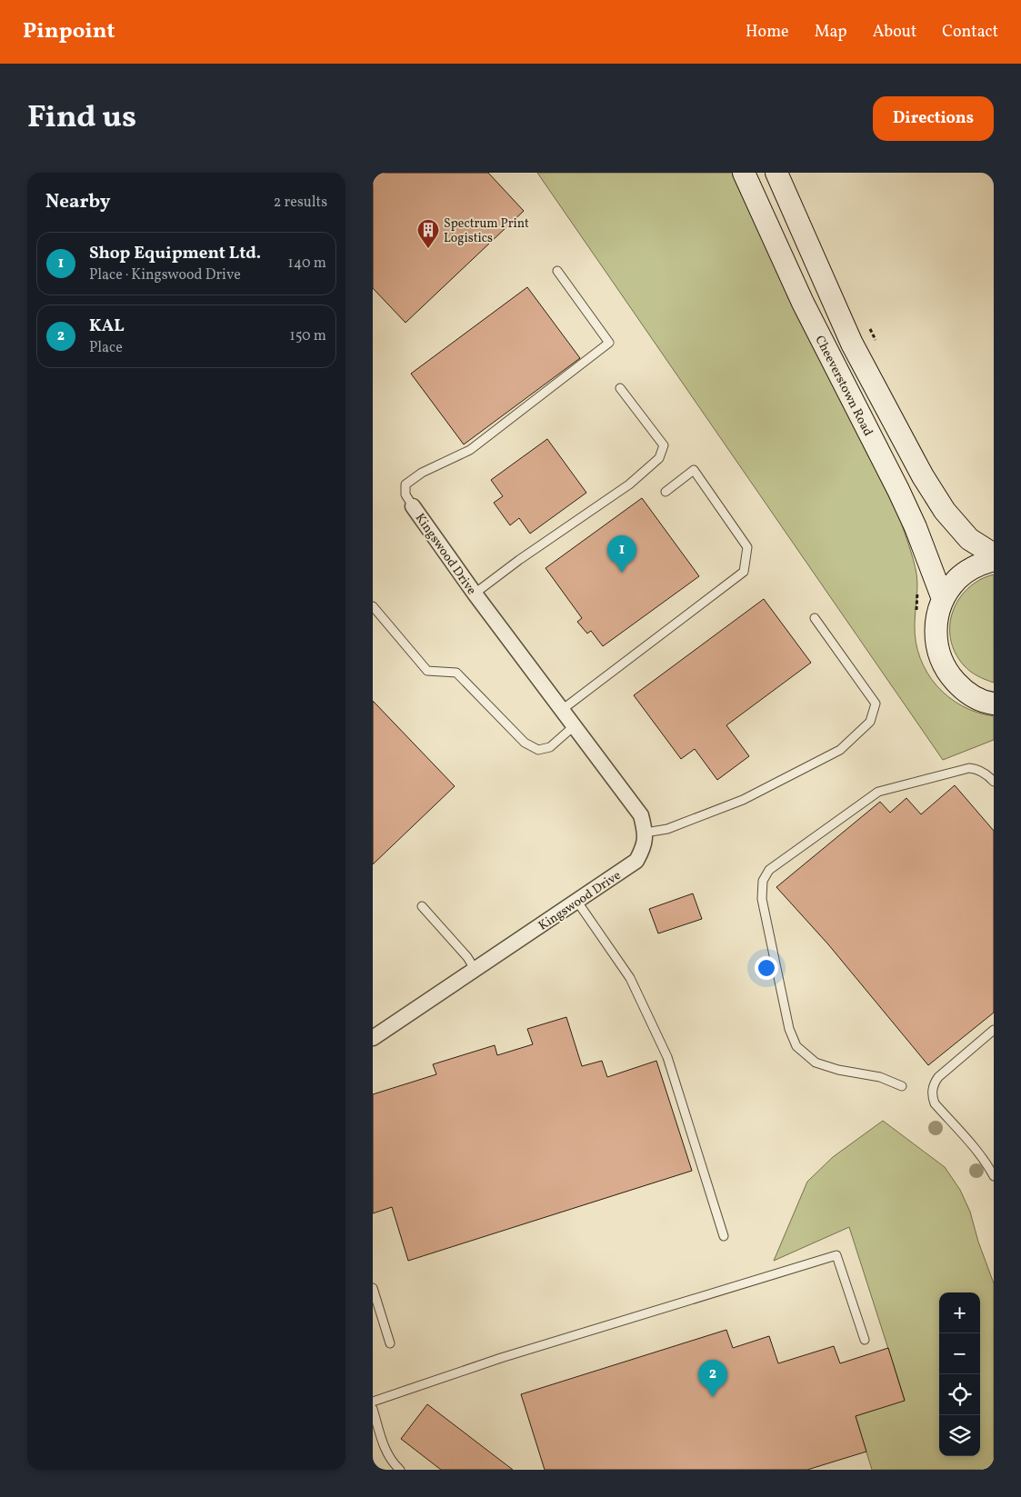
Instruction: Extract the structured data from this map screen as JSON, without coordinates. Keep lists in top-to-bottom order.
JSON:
{
  "streets": {
    "main road": ["Cheeverstown Road"],
    "street": ["Kingswood Drive"]
  },
  "places": {
    "building": ["Spectrum Print Logistics"]
  },
  "page": {
    "header": "Pinpoint",
    "nav": [
      "Home",
      "Map",
      "About",
      "Contact"
    ],
    "title": "Find us",
    "buttons": "Directions",
    "heading": ["Nearby", "2 results"],
    "list": [
      {
        "mark": "1",
        "name": "Shop Equipment Ltd.",
        "note": "Place · Kingswood Drive",
        "value": "140 m"
      },
      {
        "mark": "2",
        "name": "KAL",
        "note": "Place",
        "value": "150 m"
      }
    ],
    "pins": ["1", "2"],
    "map_buttons": ["+", "−"]
  }
}
